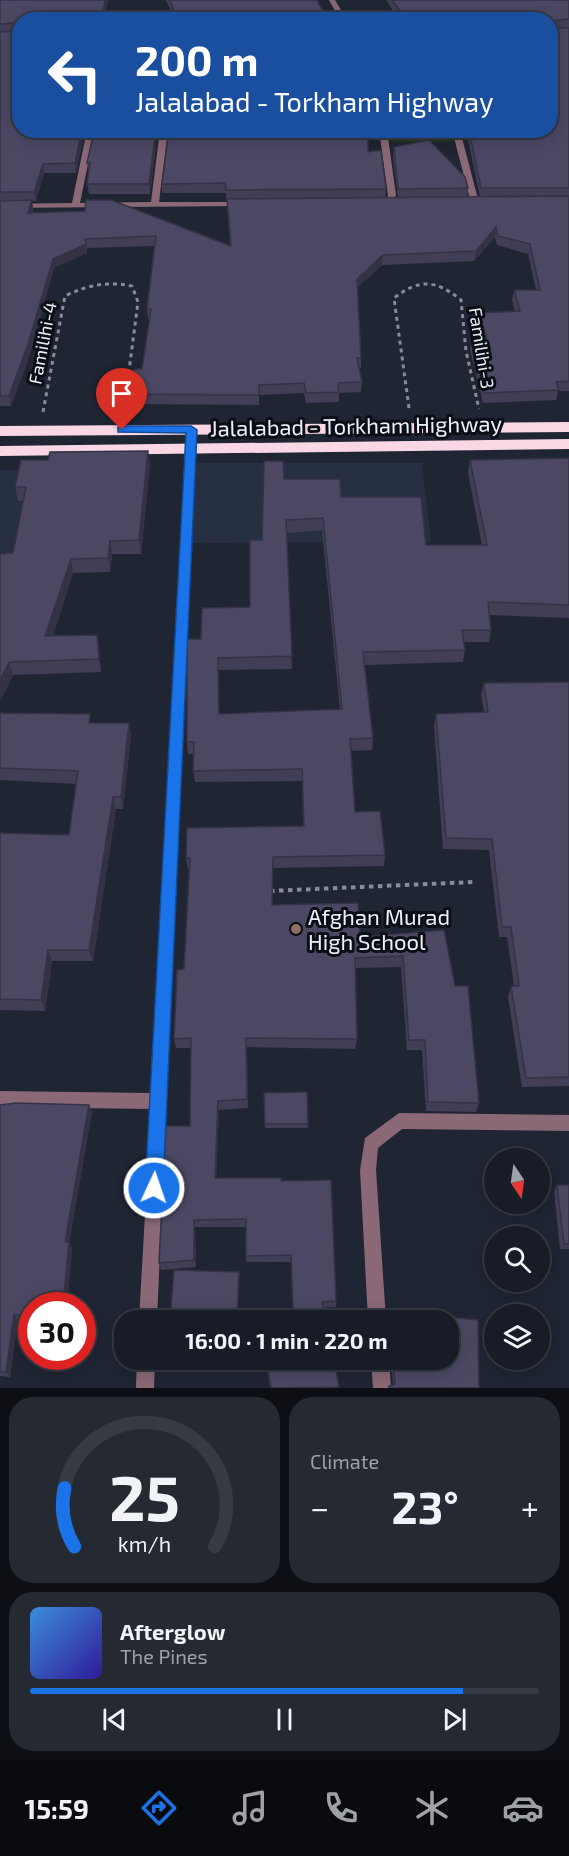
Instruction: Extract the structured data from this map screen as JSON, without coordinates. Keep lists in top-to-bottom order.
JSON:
{
  "streets": {
    "highway": ["Jalalabad - Torkham Highway"],
    "path": ["Familihi-4", "Familihi-3"]
  },
  "crossings": [
    ["Familihi-4", "Jalalabad - Torkham Highway"],
    ["Familihi-3", "Jalalabad - Torkham Highway"]
  ],
  "places": ["Afghan Murad High School"],
  "north": "bottom",
  "page": {
    "turn": ["200 m", "Jalalabad - Torkham Highway"],
    "limit": "30",
    "trip": "16:00 · 1 min · 220 m",
    "tile": "Climate",
    "heat": ["−", "23°", "+"],
    "song": ["Afterglow", "The Pines"],
    "tabs": "15:59",
    "gauge": ["25", "km/h"]
  }
}
